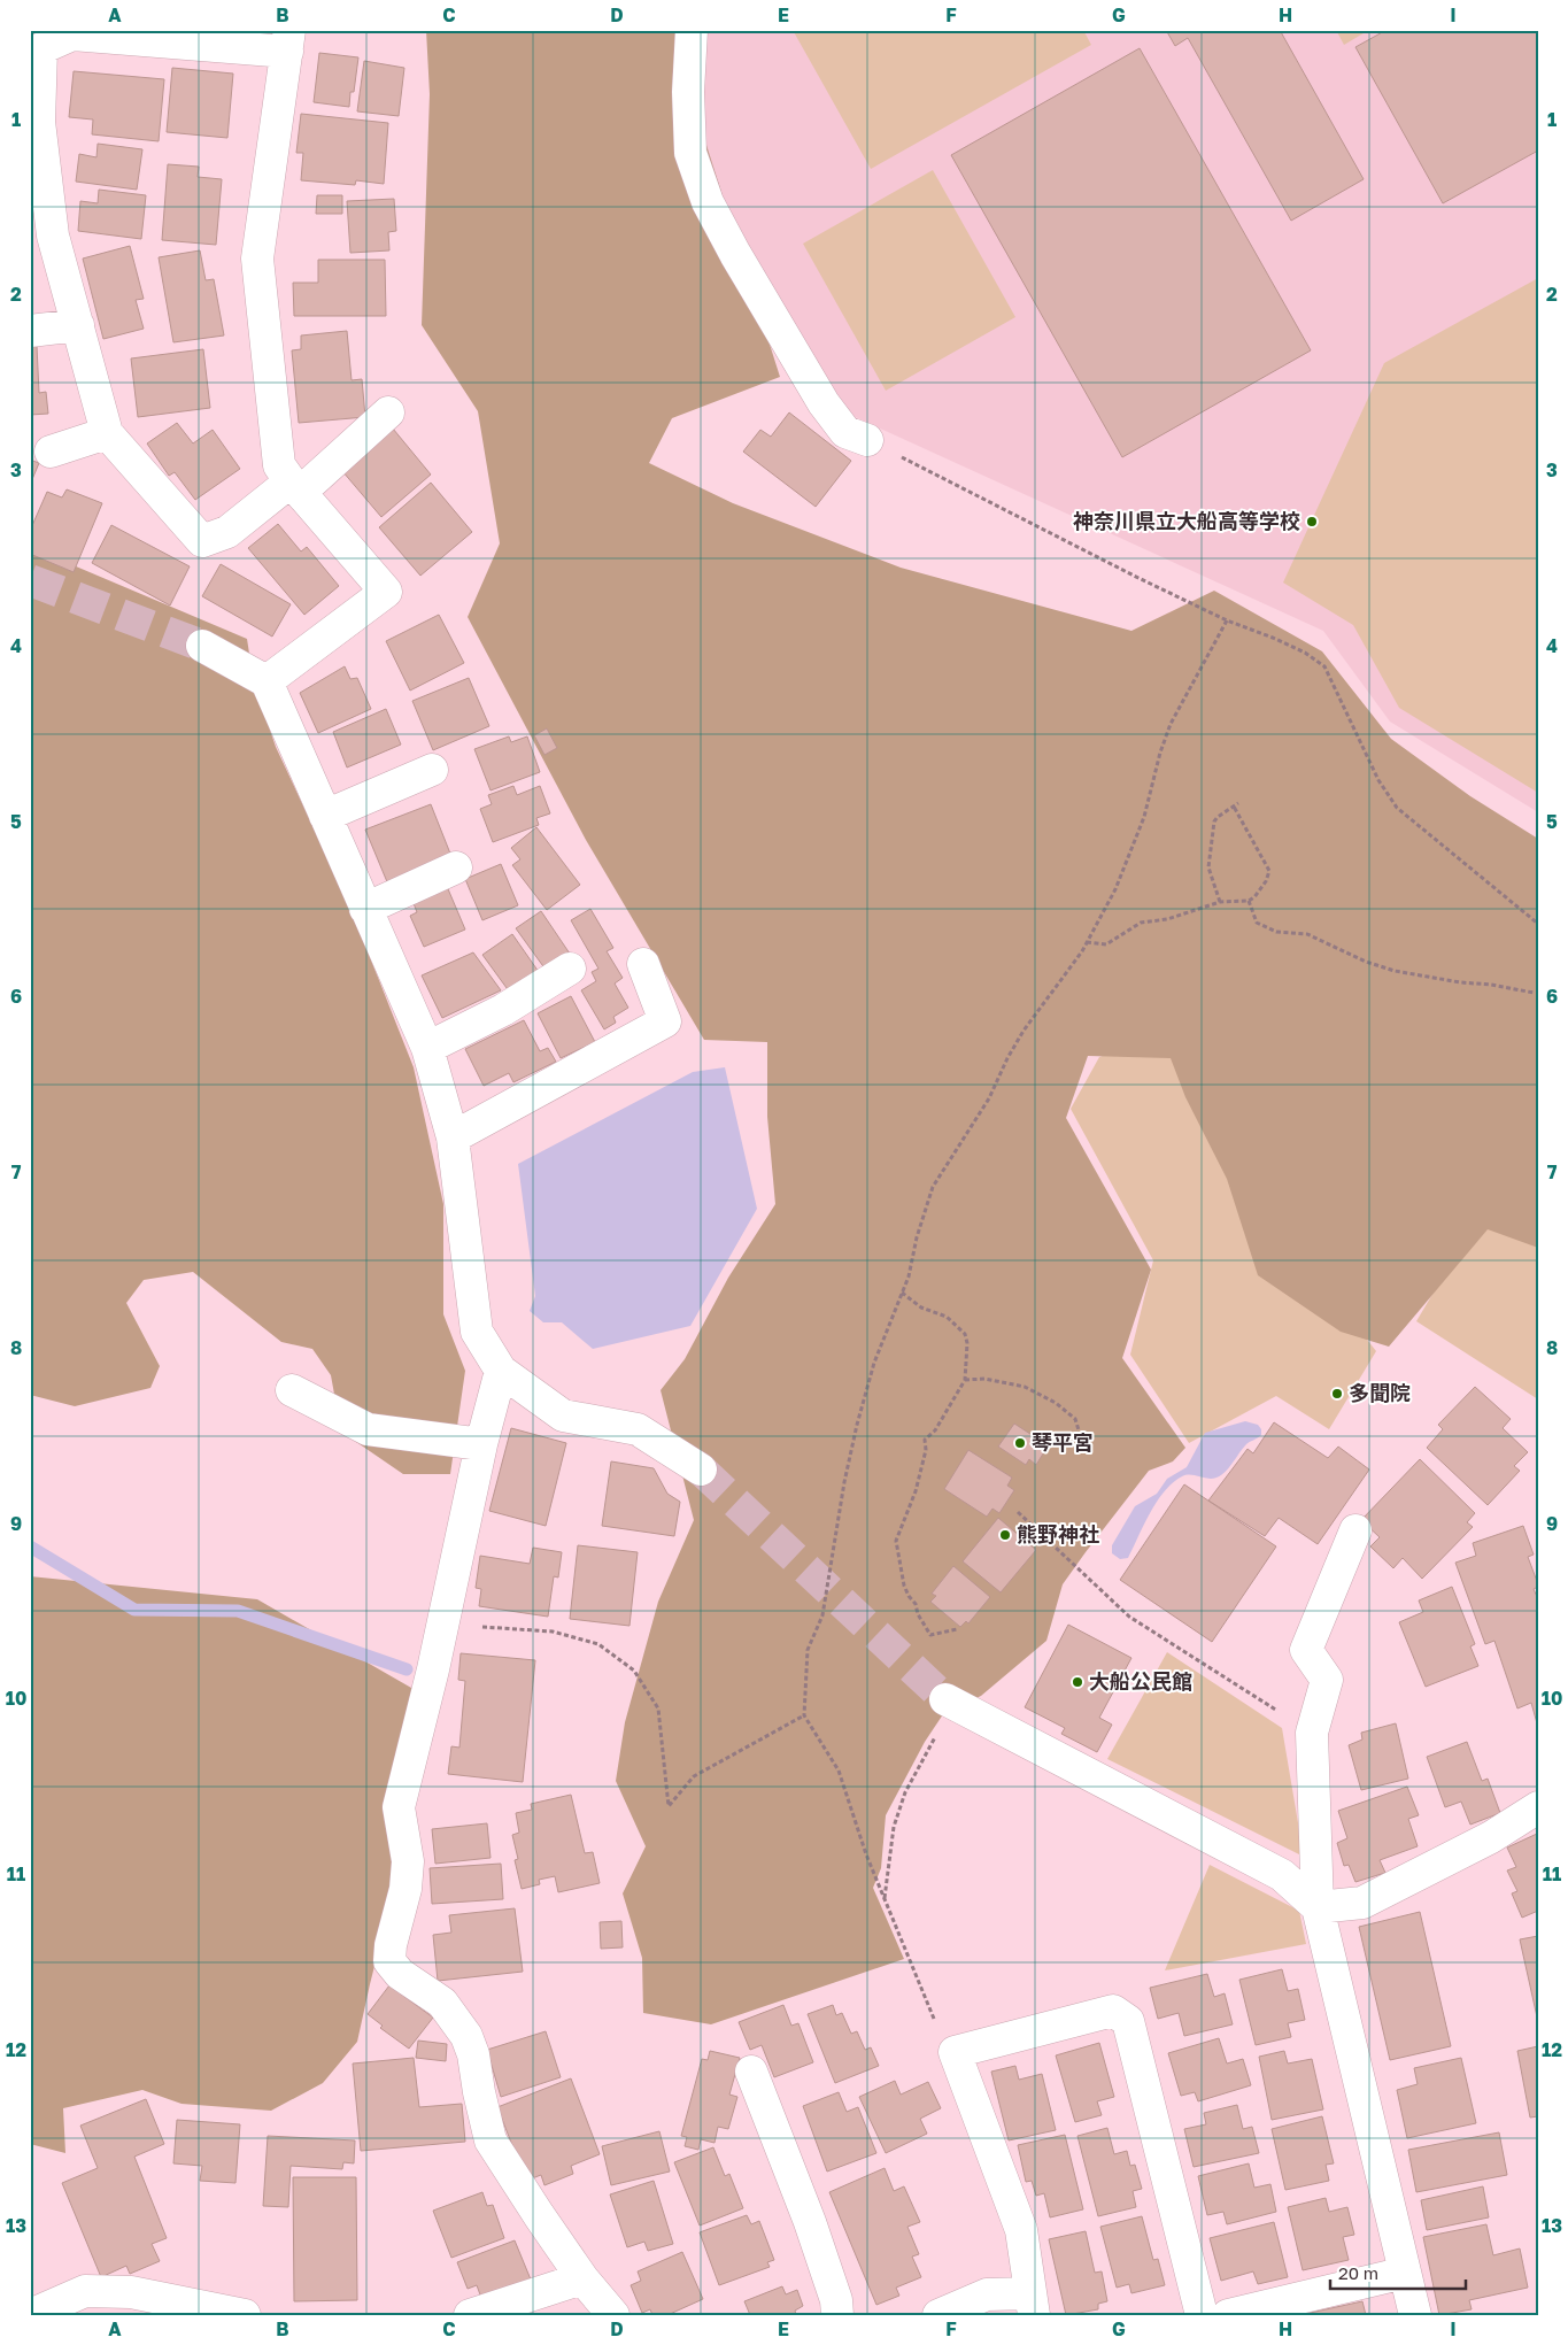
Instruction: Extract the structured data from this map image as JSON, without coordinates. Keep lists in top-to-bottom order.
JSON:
{
  "places": [
    "神奈川県立大船高等学校",
    "多聞院",
    "琴平宮",
    "熊野神社",
    "大船公民館"
  ],
  "scale_bar": "20 m",
  "grid": {
    "columns": [
      "A",
      "B",
      "C",
      "D",
      "E",
      "F",
      "G",
      "H",
      "I"
    ],
    "rows": [
      "1",
      "2",
      "3",
      "4",
      "5",
      "6",
      "7",
      "8",
      "9",
      "10",
      "11",
      "12",
      "13"
    ]
  }
}
